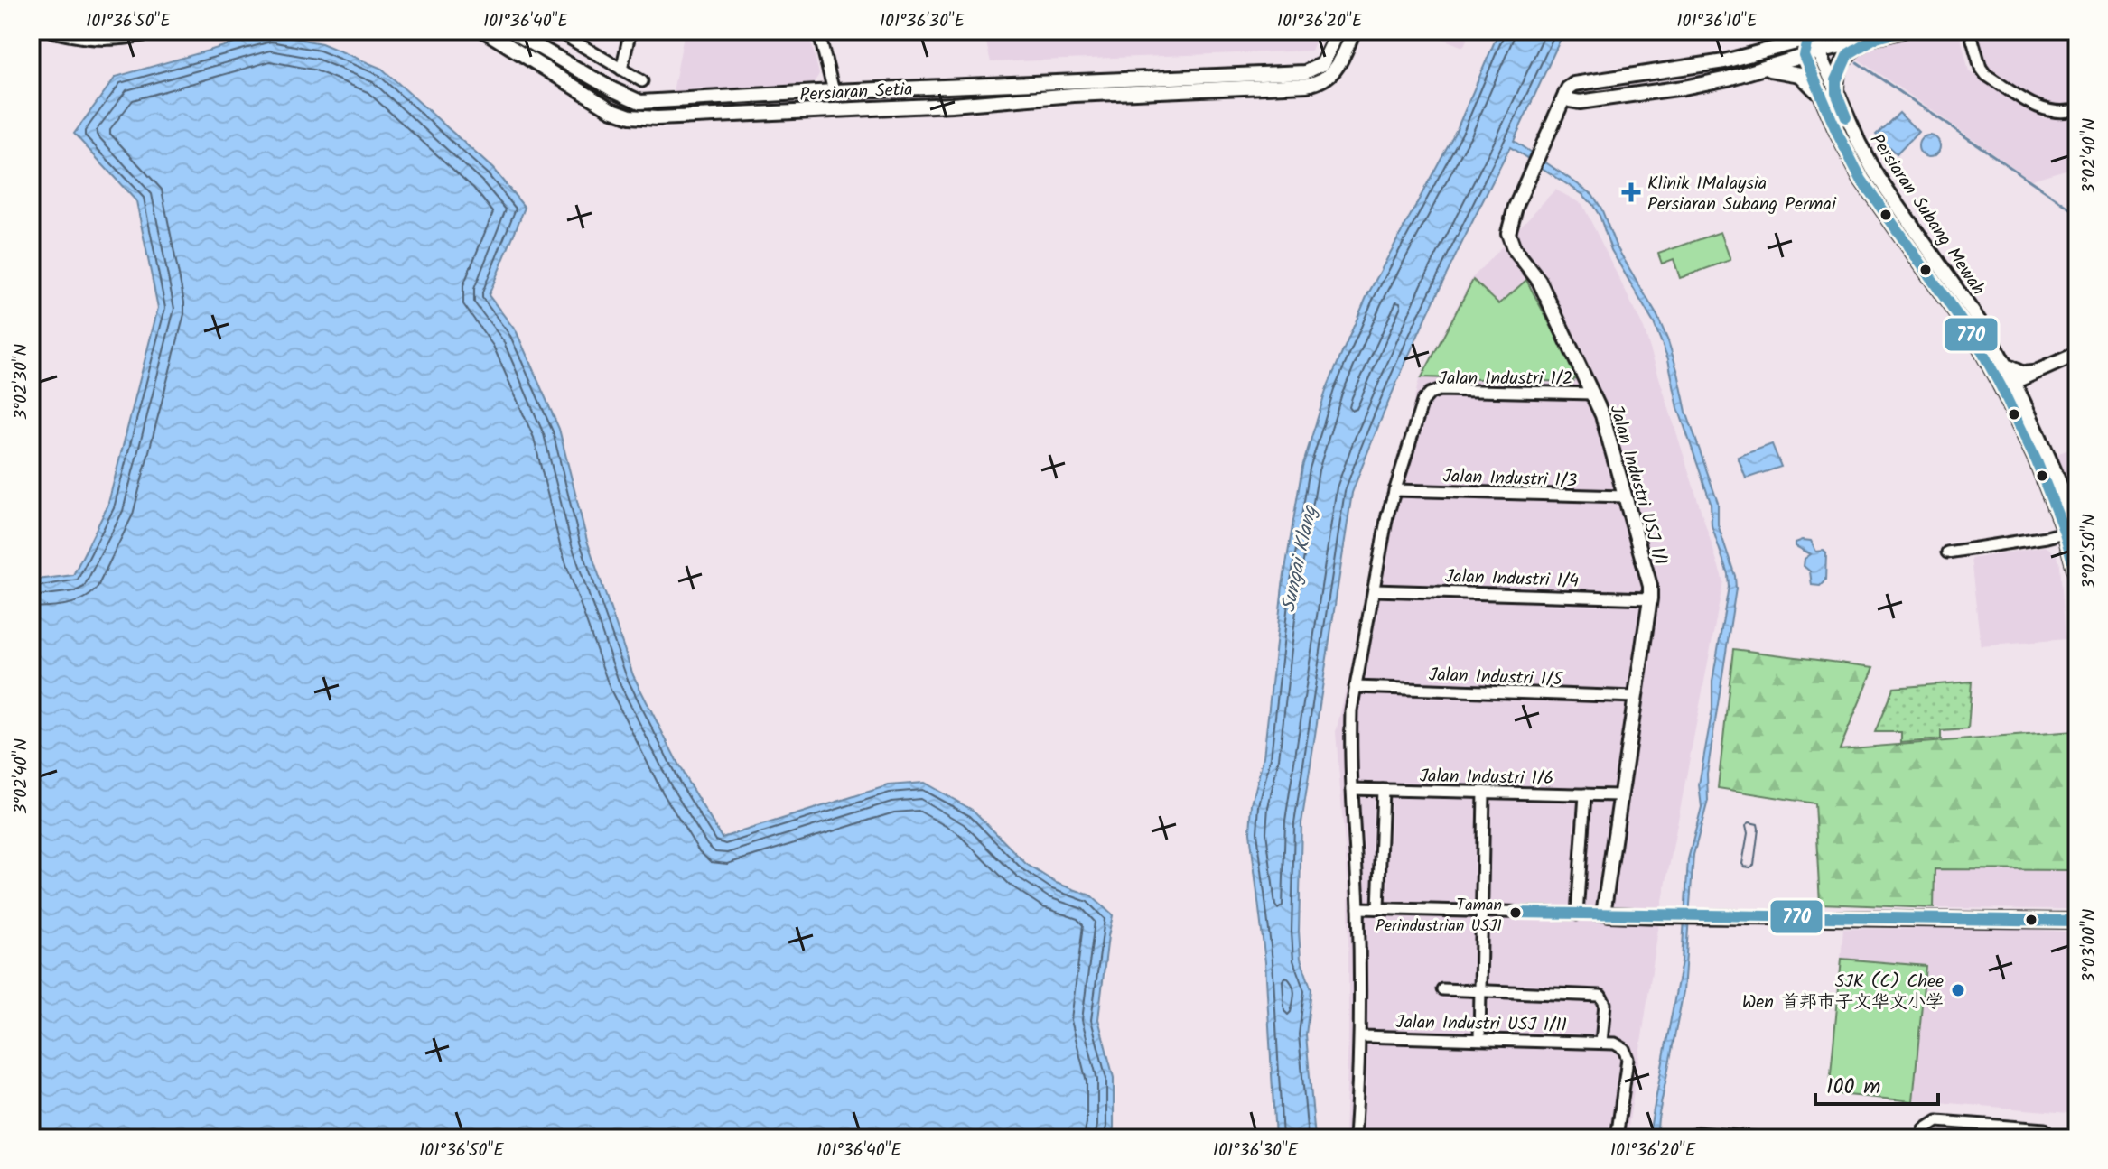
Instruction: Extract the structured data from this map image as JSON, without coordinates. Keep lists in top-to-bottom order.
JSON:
{
  "streets": {
    "street": [
      "Persiaran Setia",
      "Persiaran Subang Mewah",
      "Jalan Industri 1/2",
      "Jalan Industri 1/3",
      "Jalan Industri USJ 1/1",
      "Jalan Industri 1/4",
      "Jalan Industri 1/5",
      "Jalan Industri 1/6",
      "Jalan Industri USJ 1/11"
    ]
  },
  "crossings": [
    ["Jalan Industri 1/2", "Jalan Industri 1/3"],
    ["Jalan Industri 1/2", "Jalan Industri USJ 1/1"],
    ["Jalan Industri 1/3", "Jalan Industri USJ 1/1"],
    ["Jalan Industri USJ 1/1", "Jalan Industri 1/4"],
    ["Jalan Industri USJ 1/1", "Jalan Industri 1/5"],
    ["Jalan Industri USJ 1/1", "Jalan Industri 1/6"]
  ],
  "water": ["Sungai Klang"],
  "places": {
    "health": ["Klinik 1Malaysia Persiaran Subang Permai"],
    "other": ["Taman Perindustrian USJ1", "SJK (C) Chee Wen 首邦市子文华文小学"]
  },
  "lines": ["transit line 770"],
  "scale_bar": "100 m",
  "coordinates": [
    "101°36'50\"E",
    "101°36'40\"E",
    "101°36'30\"E",
    "101°36'20\"E",
    "101°36'10\"E",
    "3°02'40\"N",
    "3°02'30\"N",
    "3°02'50\"N",
    "3°03'00\"N"
  ]
}
